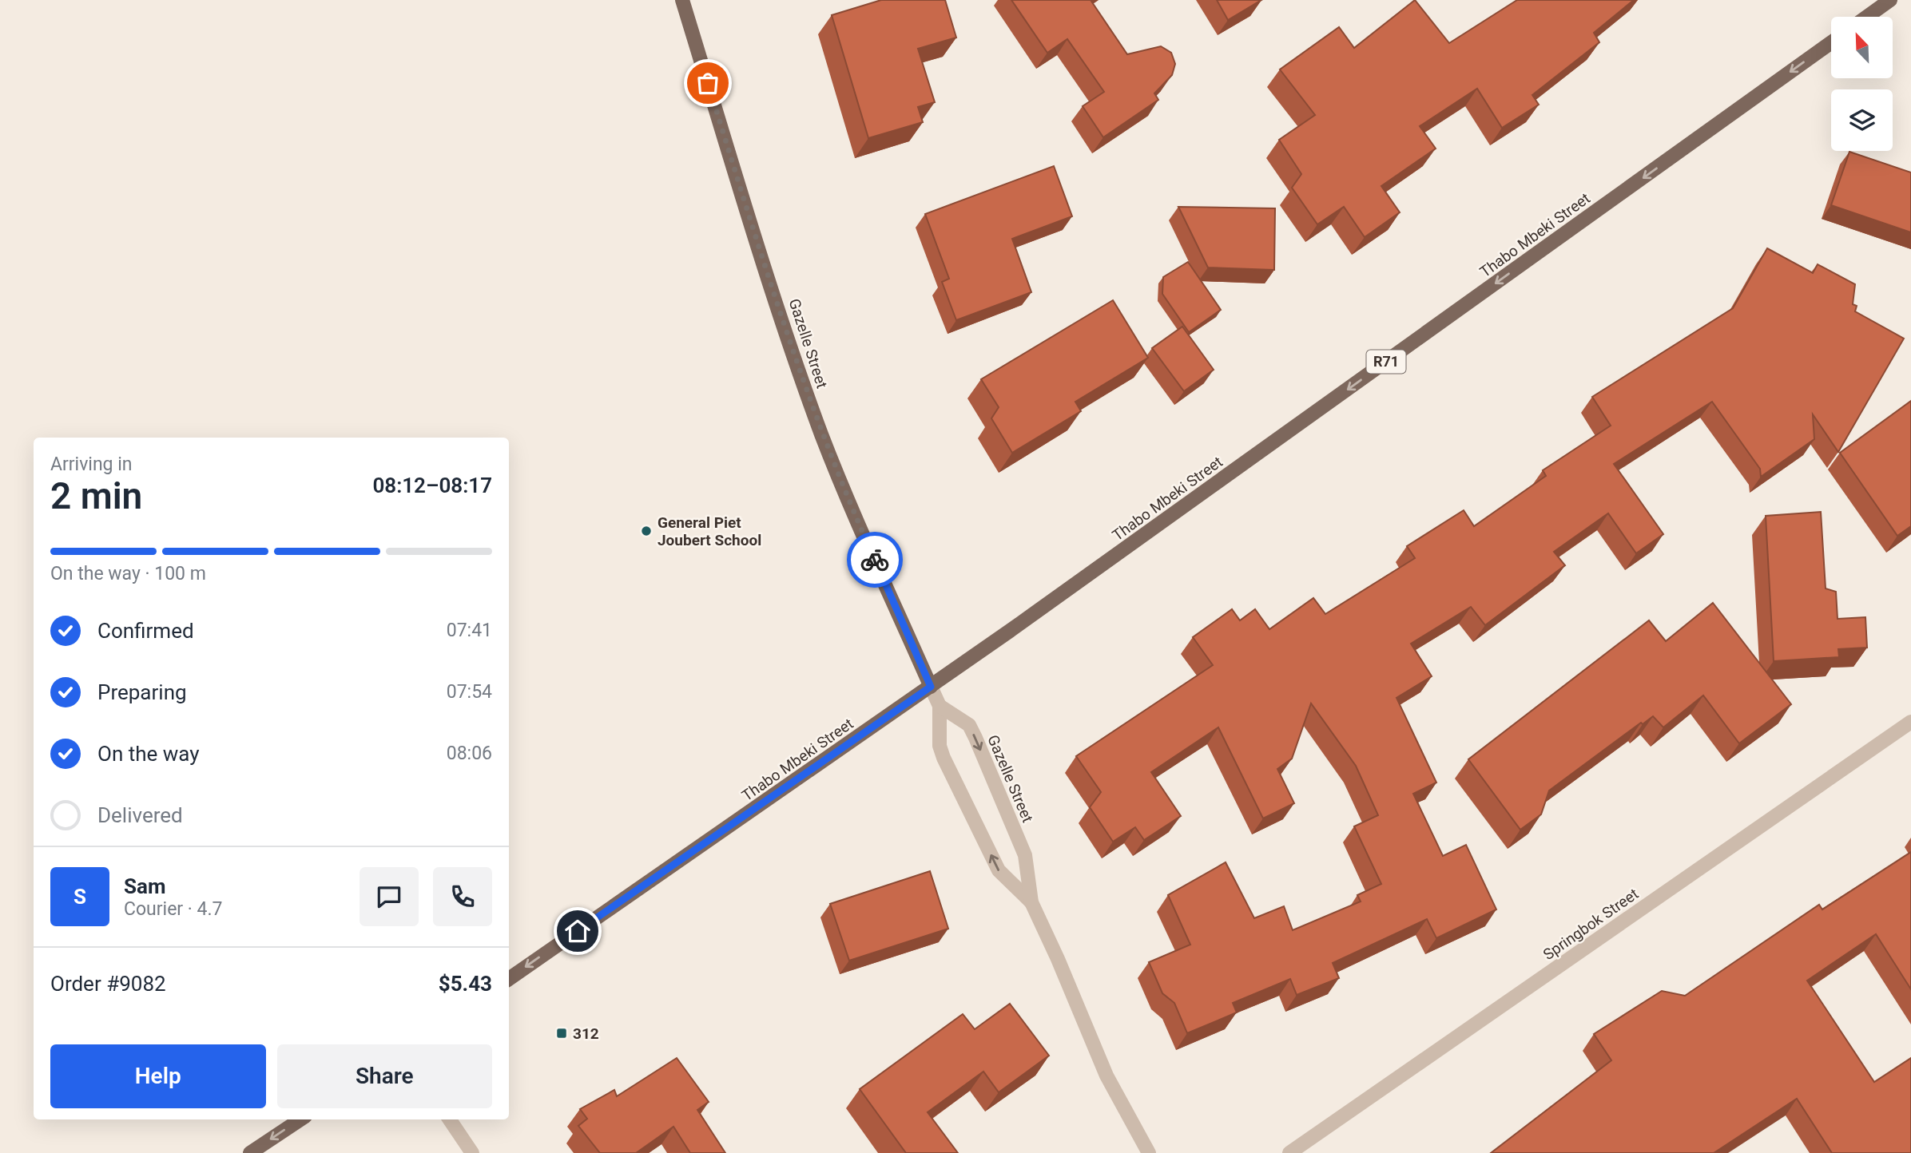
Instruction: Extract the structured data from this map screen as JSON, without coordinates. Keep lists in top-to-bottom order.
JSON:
{
  "streets": {
    "main road": ["Thabo Mbeki Street", "Gazelle Street", "R71"],
    "street": ["Springbok Street"]
  },
  "crossings": [
    ["Thabo Mbeki Street", "Gazelle Street"]
  ],
  "one_way": ["Thabo Mbeki Street"],
  "places": {
    "other": ["General Piet Joubert School"],
    "transit": ["312"]
  },
  "north": "top left",
  "page": {
    "heading": ["2 min", "Arriving in", "08:12–08:17"],
    "panel": [
      "Sam",
      "Courier · 4.7",
      "Order #9082",
      "$5.43"
    ],
    "bar": "On the way · 100 m",
    "list": [
      ["Confirmed", "07:41"],
      ["Preparing", "07:54"],
      ["On the way", "08:06"],
      "Delivered"
    ],
    "round": "S",
    "buttons": ["Help", "Share"]
  }
}
